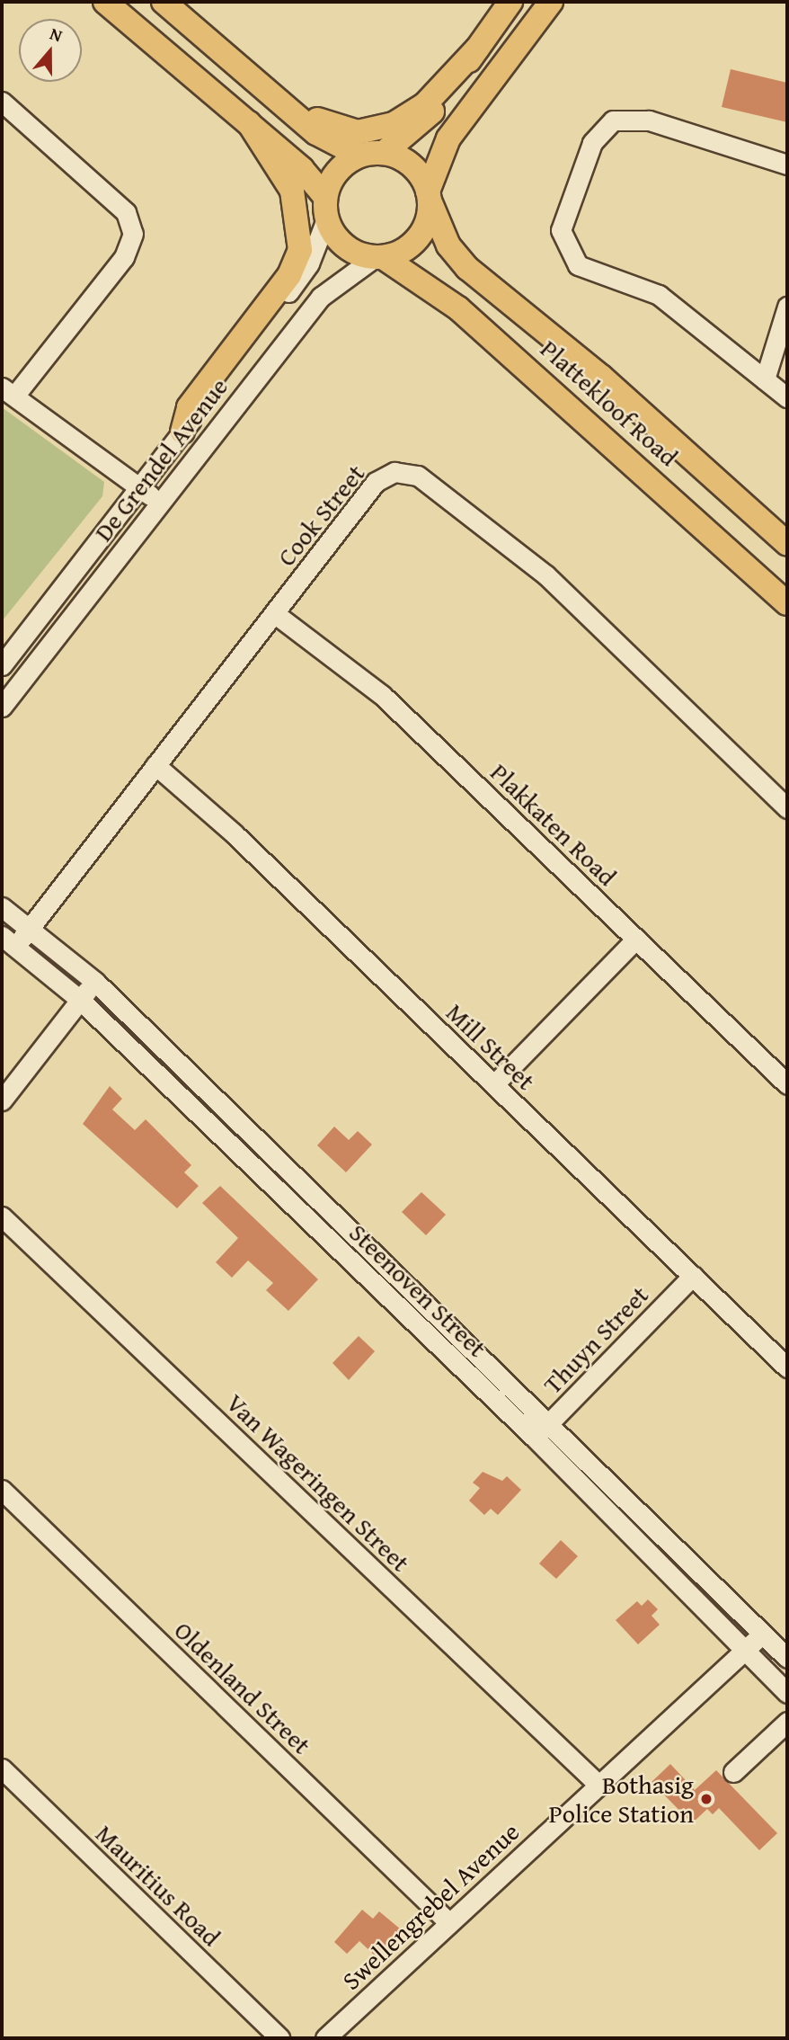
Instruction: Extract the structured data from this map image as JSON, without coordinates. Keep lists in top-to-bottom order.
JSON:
{
  "streets": {
    "main road": ["Plattekloof Road"],
    "street": [
      "De Grendel Avenue",
      "Cook Street",
      "Plakkaten Road",
      "Mill Street",
      "Steenoven Street",
      "Thuyn Street",
      "Van Wageringen Street",
      "Oldenland Street",
      "Mauritius Road",
      "Swellengrebel Avenue"
    ]
  },
  "crossings": [
    ["Plattekloof Road", "De Grendel Avenue"],
    ["Cook Street", "Plakkaten Road"],
    ["Cook Street", "Mill Street"],
    ["Cook Street", "Steenoven Street"],
    ["Mill Street", "Thuyn Street"],
    ["Steenoven Street", "Thuyn Street"],
    ["Steenoven Street", "Swellengrebel Avenue"],
    ["Van Wageringen Street", "Swellengrebel Avenue"],
    ["Oldenland Street", "Swellengrebel Avenue"]
  ],
  "places": ["Bothasig Police Station"],
  "north": "top"
}
